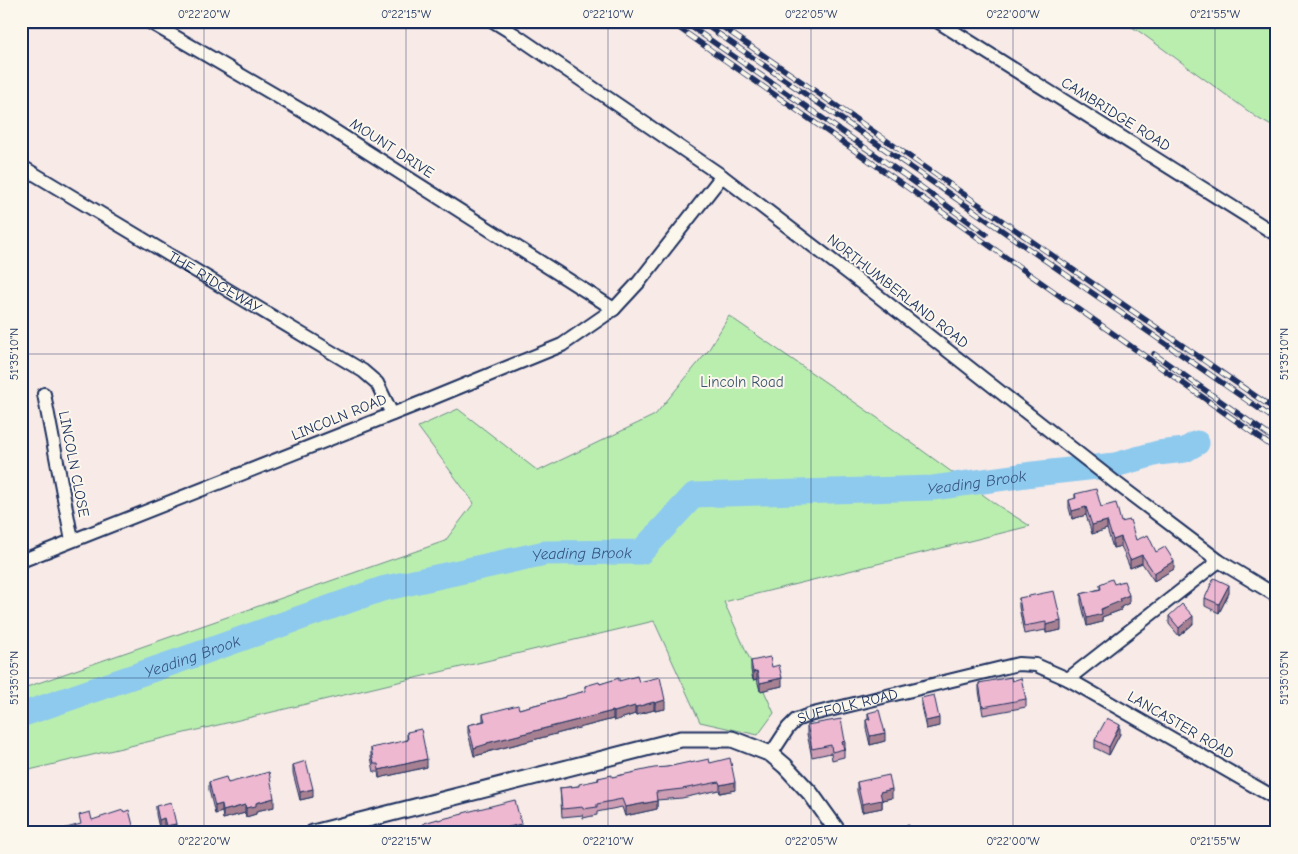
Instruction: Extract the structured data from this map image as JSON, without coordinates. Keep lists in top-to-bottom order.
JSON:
{
  "streets": {
    "street": [
      "CAMBRIDGE ROAD",
      "MOUNT DRIVE",
      "THE RIDGEWAY",
      "NORTHUMBERLAND ROAD",
      "LINCOLN ROAD",
      "LINCOLN CLOSE",
      "SUFFOLK ROAD",
      "LANCASTER ROAD"
    ]
  },
  "crossings": [
    ["MOUNT DRIVE", "LINCOLN ROAD"],
    ["THE RIDGEWAY", "LINCOLN ROAD"],
    ["NORTHUMBERLAND ROAD", "LINCOLN ROAD"],
    ["LINCOLN ROAD", "LINCOLN CLOSE"],
    ["SUFFOLK ROAD", "LANCASTER ROAD"]
  ],
  "water": ["Yeading Brook"],
  "parks": ["Lincoln Road"],
  "coordinates": [
    "0°22'20\"W",
    "0°22'15\"W",
    "0°22'10\"W",
    "0°22'05\"W",
    "0°22'00\"W",
    "0°21'55\"W",
    "51°35'10\"N",
    "51°35'05\"N"
  ]
}
